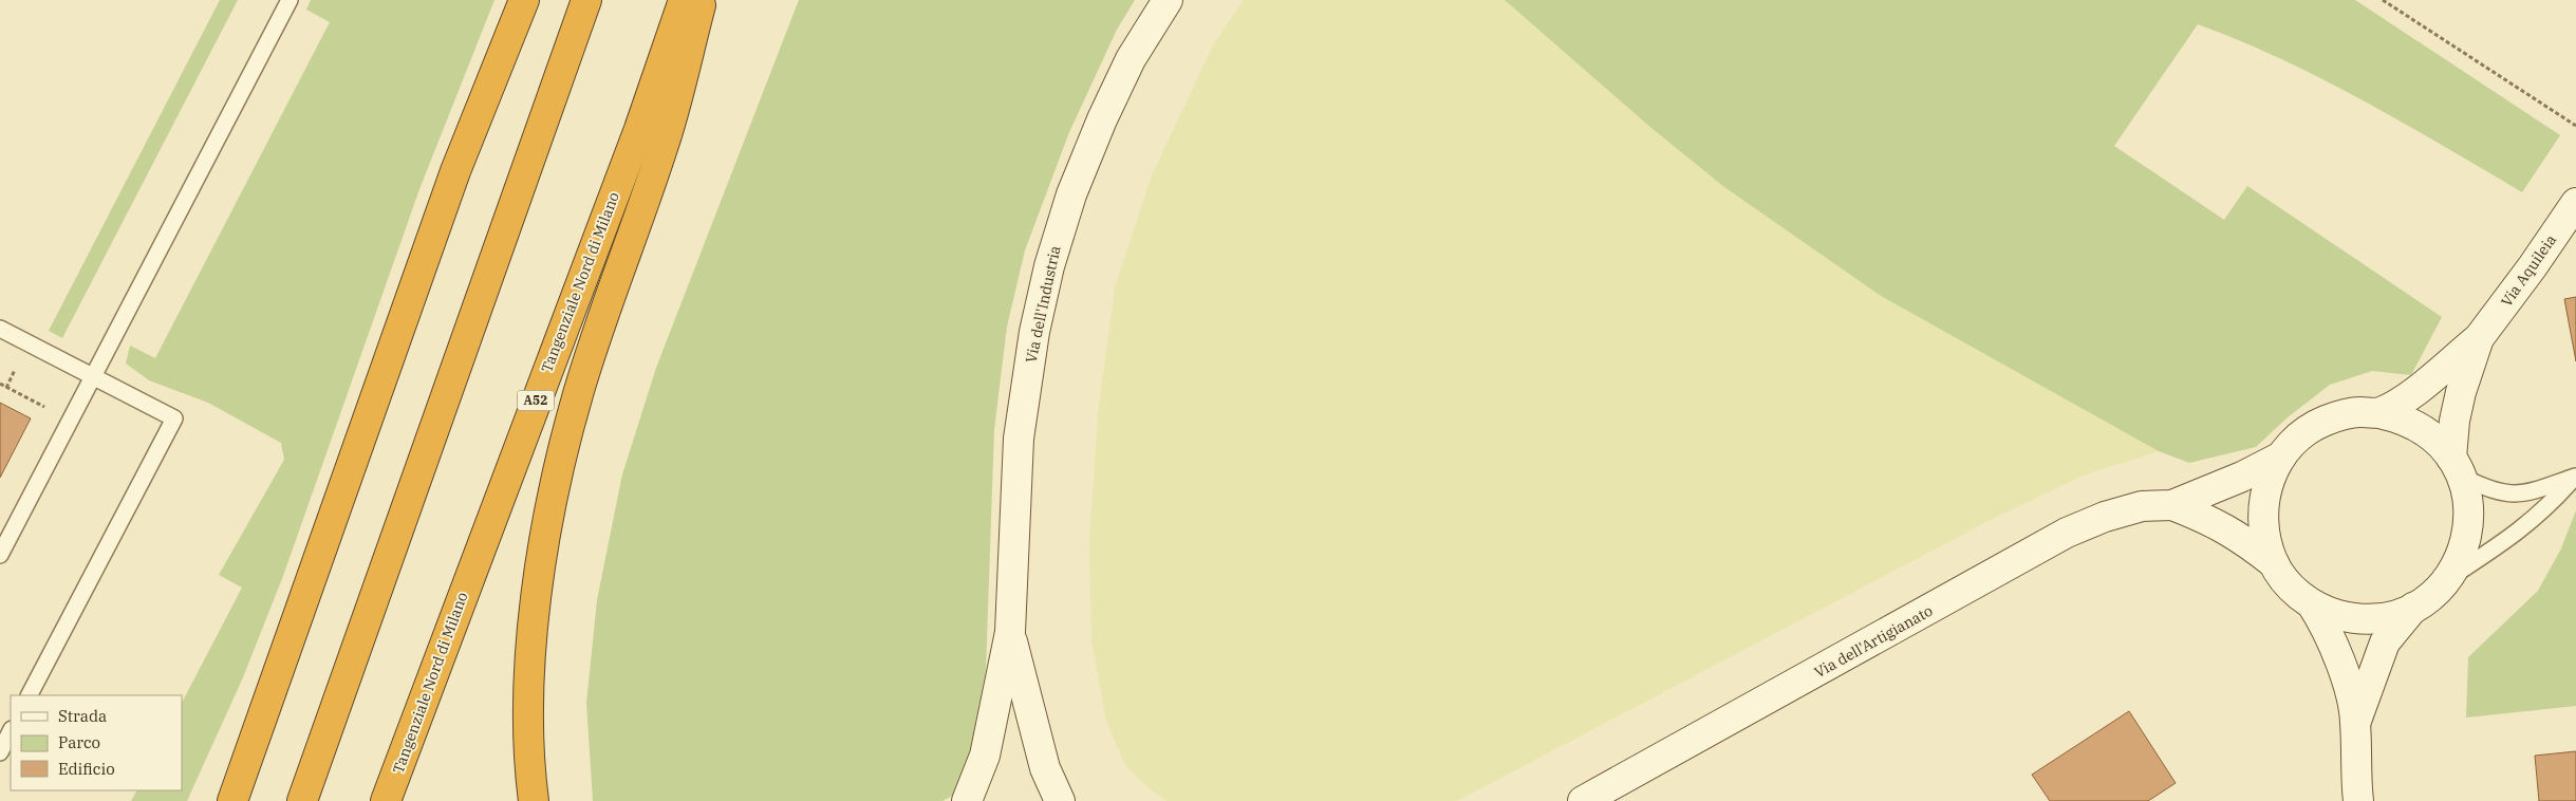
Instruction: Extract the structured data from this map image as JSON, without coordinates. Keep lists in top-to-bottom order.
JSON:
{
  "streets": {
    "highway": ["Tangenziale Nord di Milano", "A52"],
    "main road": ["Via Aquileia", "Via dell'Industria", "Via dell'Artigianato"]
  },
  "legend": ["Strada", "Parco", "Edificio"]
}
